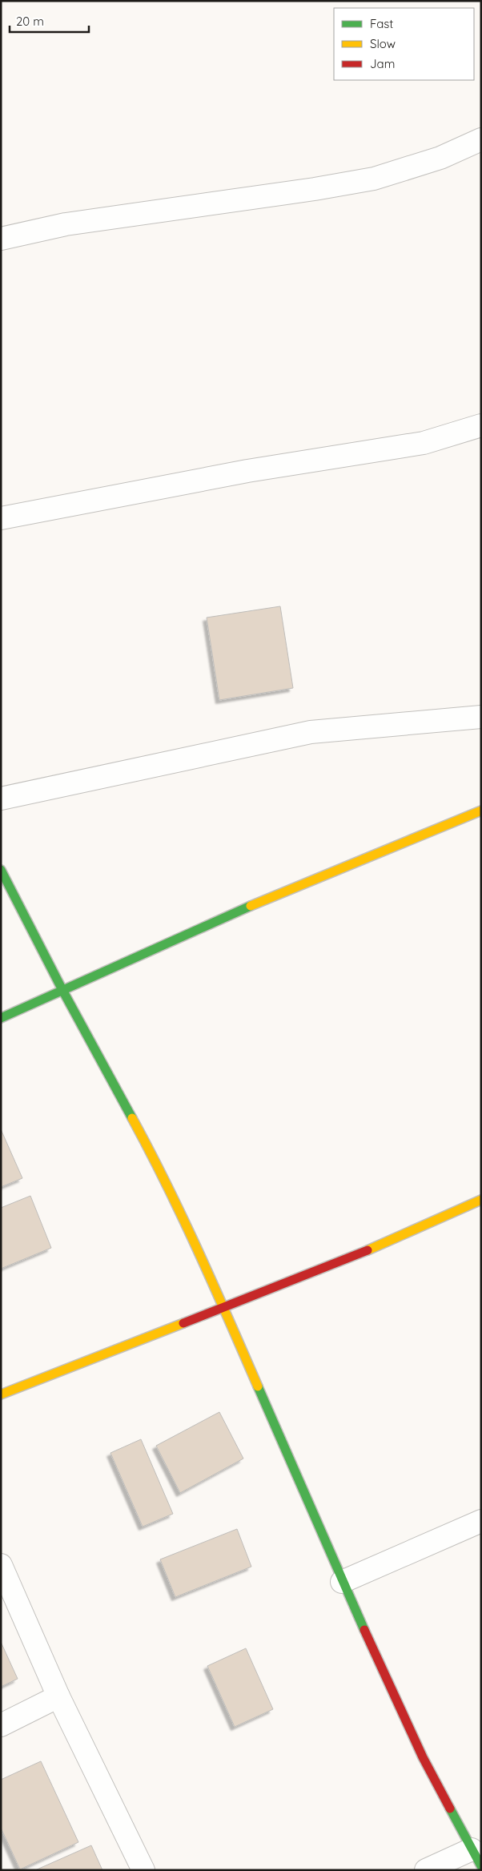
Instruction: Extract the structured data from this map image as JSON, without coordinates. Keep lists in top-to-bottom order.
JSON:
{
  "legend": ["Fast", "Slow", "Jam"],
  "scale_bar": "20 m"
}
